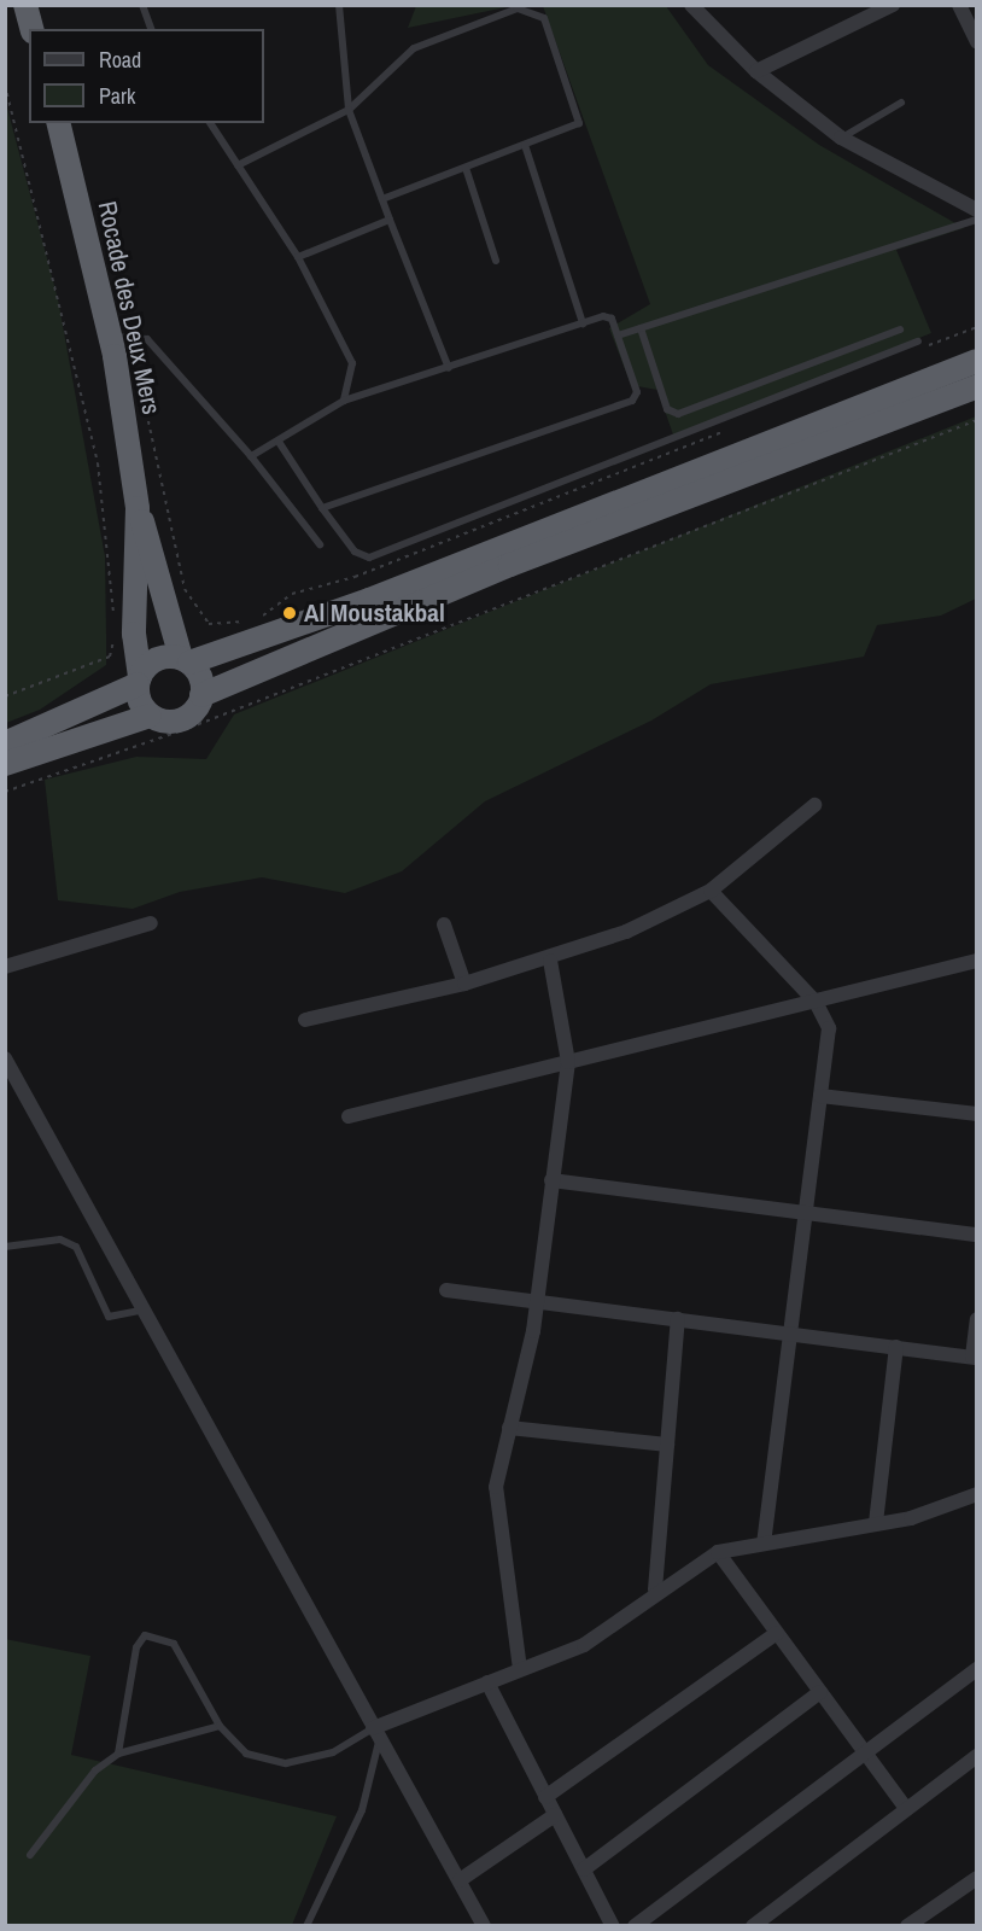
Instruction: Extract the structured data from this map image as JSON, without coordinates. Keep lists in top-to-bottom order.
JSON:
{
  "streets": {
    "highway": ["Rocade des Deux Mers"]
  },
  "places": ["Al Moustakbal"],
  "legend": ["Road", "Park"]
}
